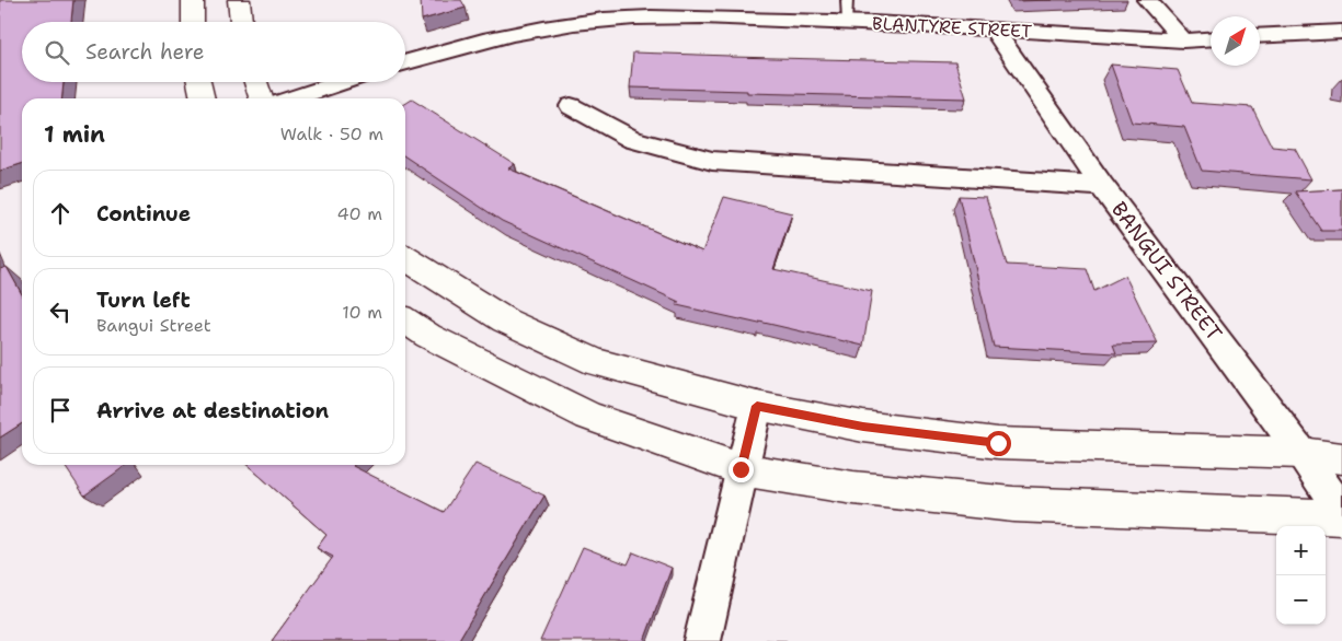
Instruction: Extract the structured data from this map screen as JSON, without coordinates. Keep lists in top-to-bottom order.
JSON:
{
  "streets": {
    "street": ["BLANTYRE STREET", "BANGUI STREET"]
  },
  "crossings": [
    ["BLANTYRE STREET", "BANGUI STREET"]
  ],
  "north": "top right",
  "page": {
    "search": "Search here",
    "heading": ["1 min", "Walk · 50 m"],
    "list": [
      ["Continue", "40 m"],
      ["Turn left", "Bangui Street", "10 m"],
      "Arrive at destination"
    ],
    "map_buttons": ["+", "−"]
  }
}
